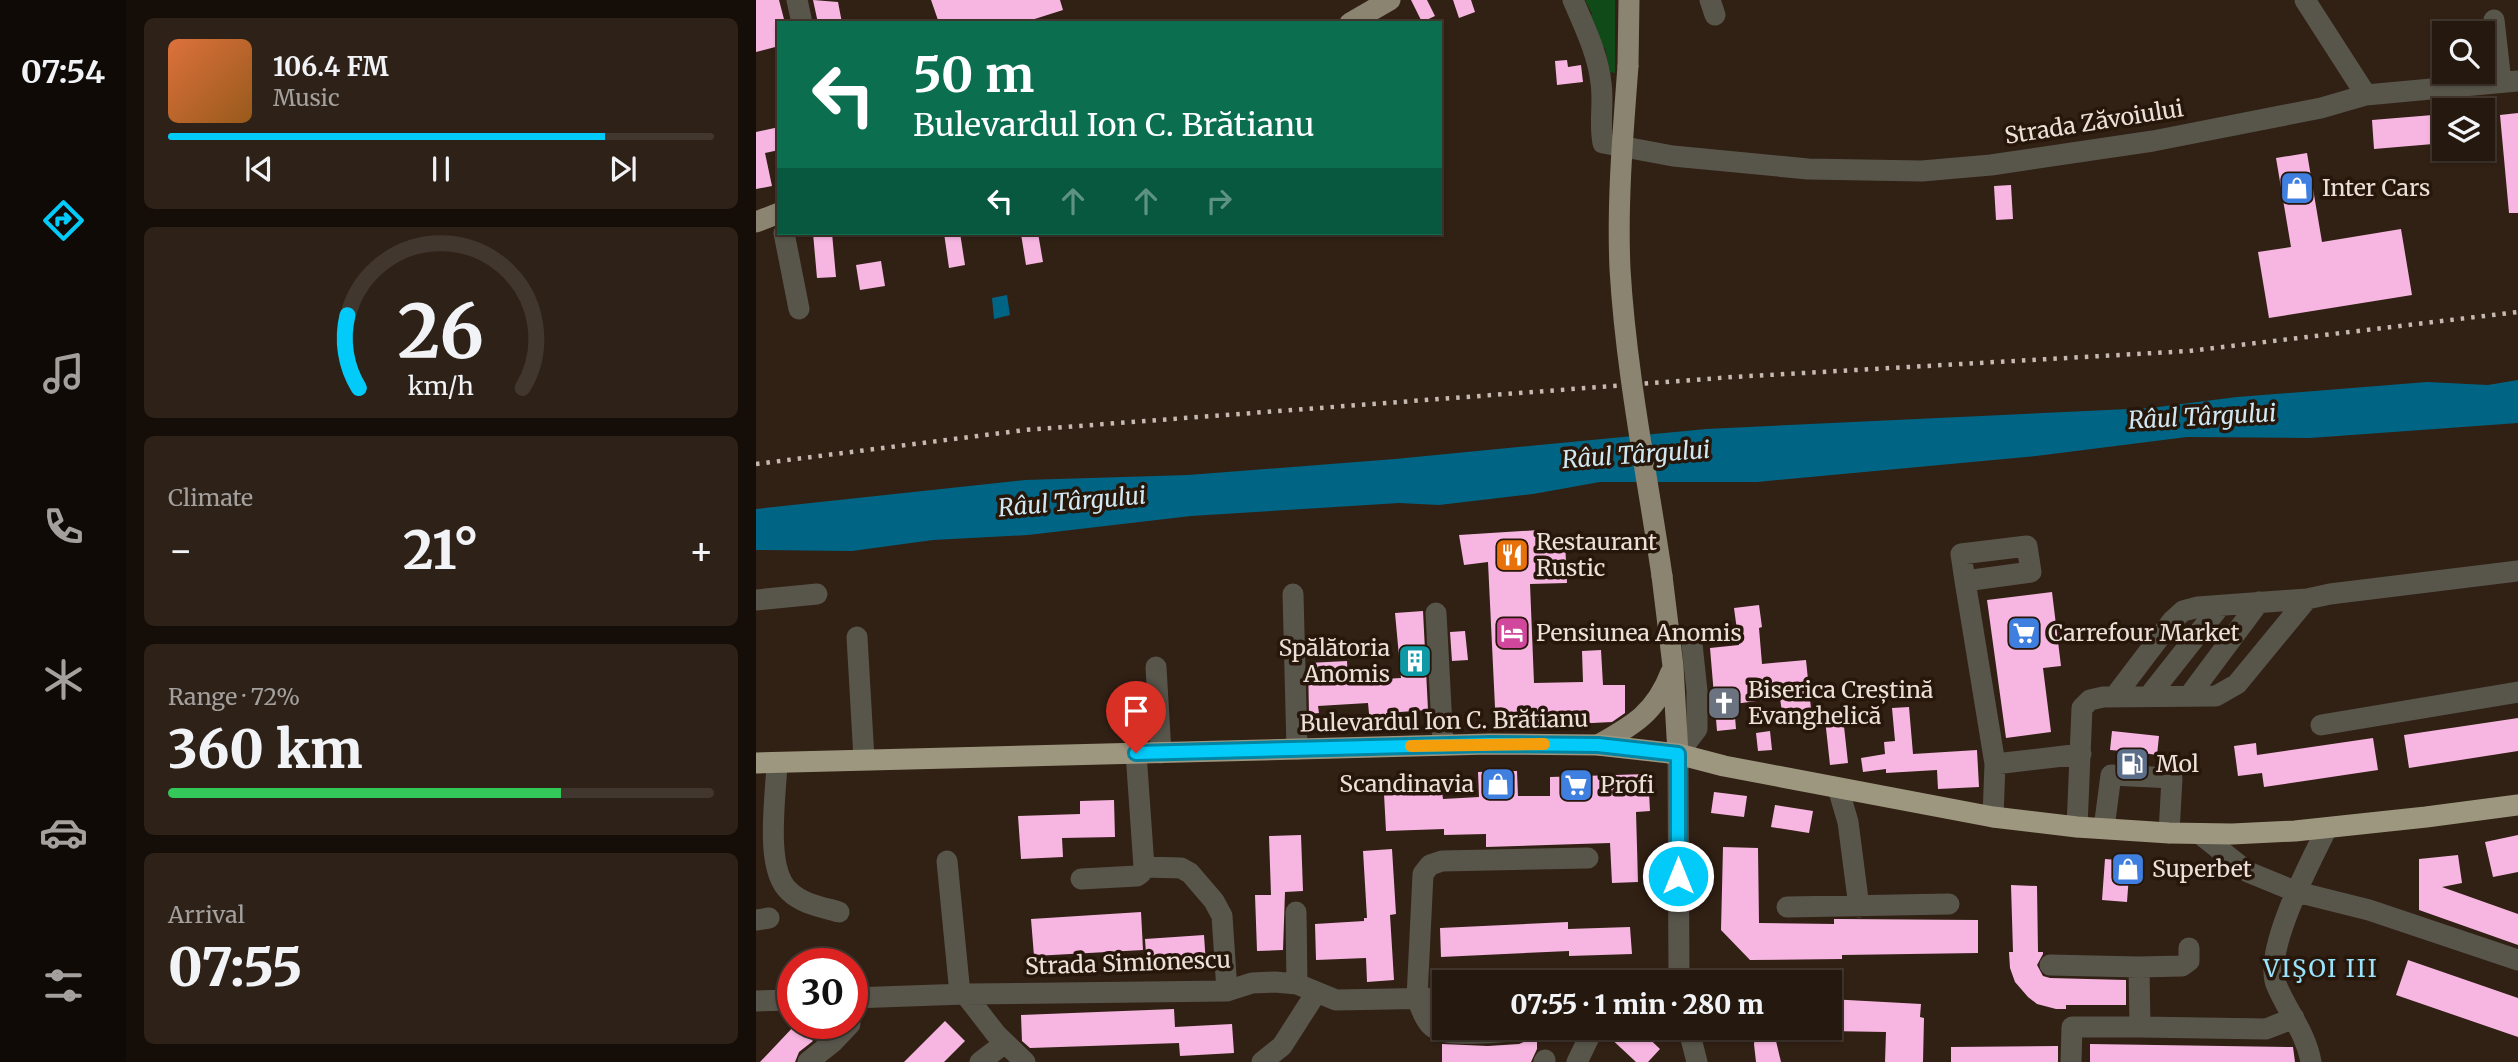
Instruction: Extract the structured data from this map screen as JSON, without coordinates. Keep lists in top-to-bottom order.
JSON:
{
  "streets": {
    "highway": ["Bulevardul Ion C. Brătianu"],
    "street": ["Strada Zăvoiului", "Strada Simionescu"]
  },
  "districts": ["VIŞOI III"],
  "water": ["Râul Târgului"],
  "places": {
    "shop": ["Inter Cars", "Scandinavia", "Superbet"],
    "restaurant": ["Restaurant Rustic"],
    "hotel": ["Pensiunea Anomis"],
    "supermarket": ["Carrefour Market", "Profi"],
    "building": ["Spălătoria Anomis"],
    "church": ["Biserica Creștină Evanghelică"],
    "fuel station": ["Mol"]
  },
  "page": {
    "tabs": "07:54",
    "turn": ["50 m", "Bulevardul Ion C. Brătianu"],
    "song": ["106.4 FM", "Music"],
    "tile": [
      "Climate",
      ["Range · 72%", "360 km"],
      ["Arrival", "07:55"]
    ],
    "heat": ["−", "21°", "+"],
    "limit": "30",
    "trip": "07:55 · 1 min · 280 m",
    "gauge": ["26", "km/h"]
  }
}
